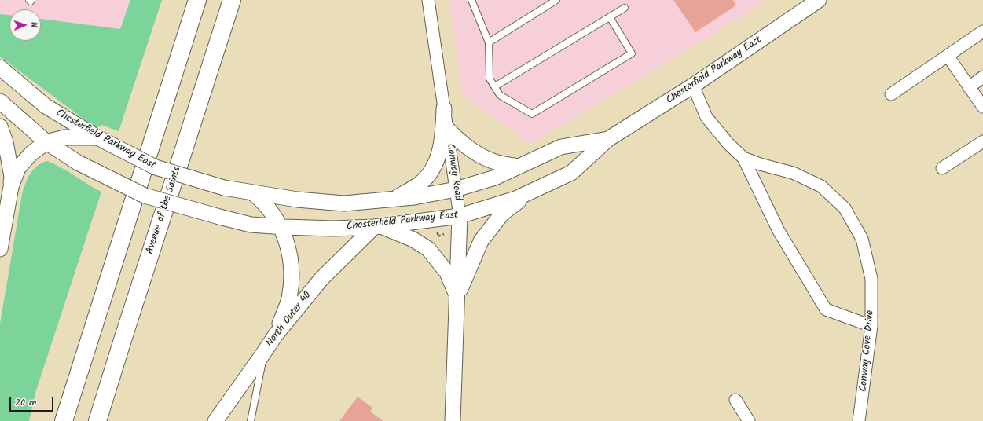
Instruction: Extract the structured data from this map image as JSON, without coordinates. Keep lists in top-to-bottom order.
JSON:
{
  "streets": {
    "highway": ["Avenue of the Saints"],
    "street": [
      "Chesterfield Parkway East",
      "Conway Road",
      "North Outer 40",
      "Conway Cove Drive"
    ]
  },
  "crossings": [
    ["Chesterfield Parkway East", "Conway Road"],
    ["Chesterfield Parkway East", "North Outer 40"],
    ["Chesterfield Parkway East", "Conway Cove Drive"]
  ],
  "scale_bar": "20 m",
  "north": "right"
}
